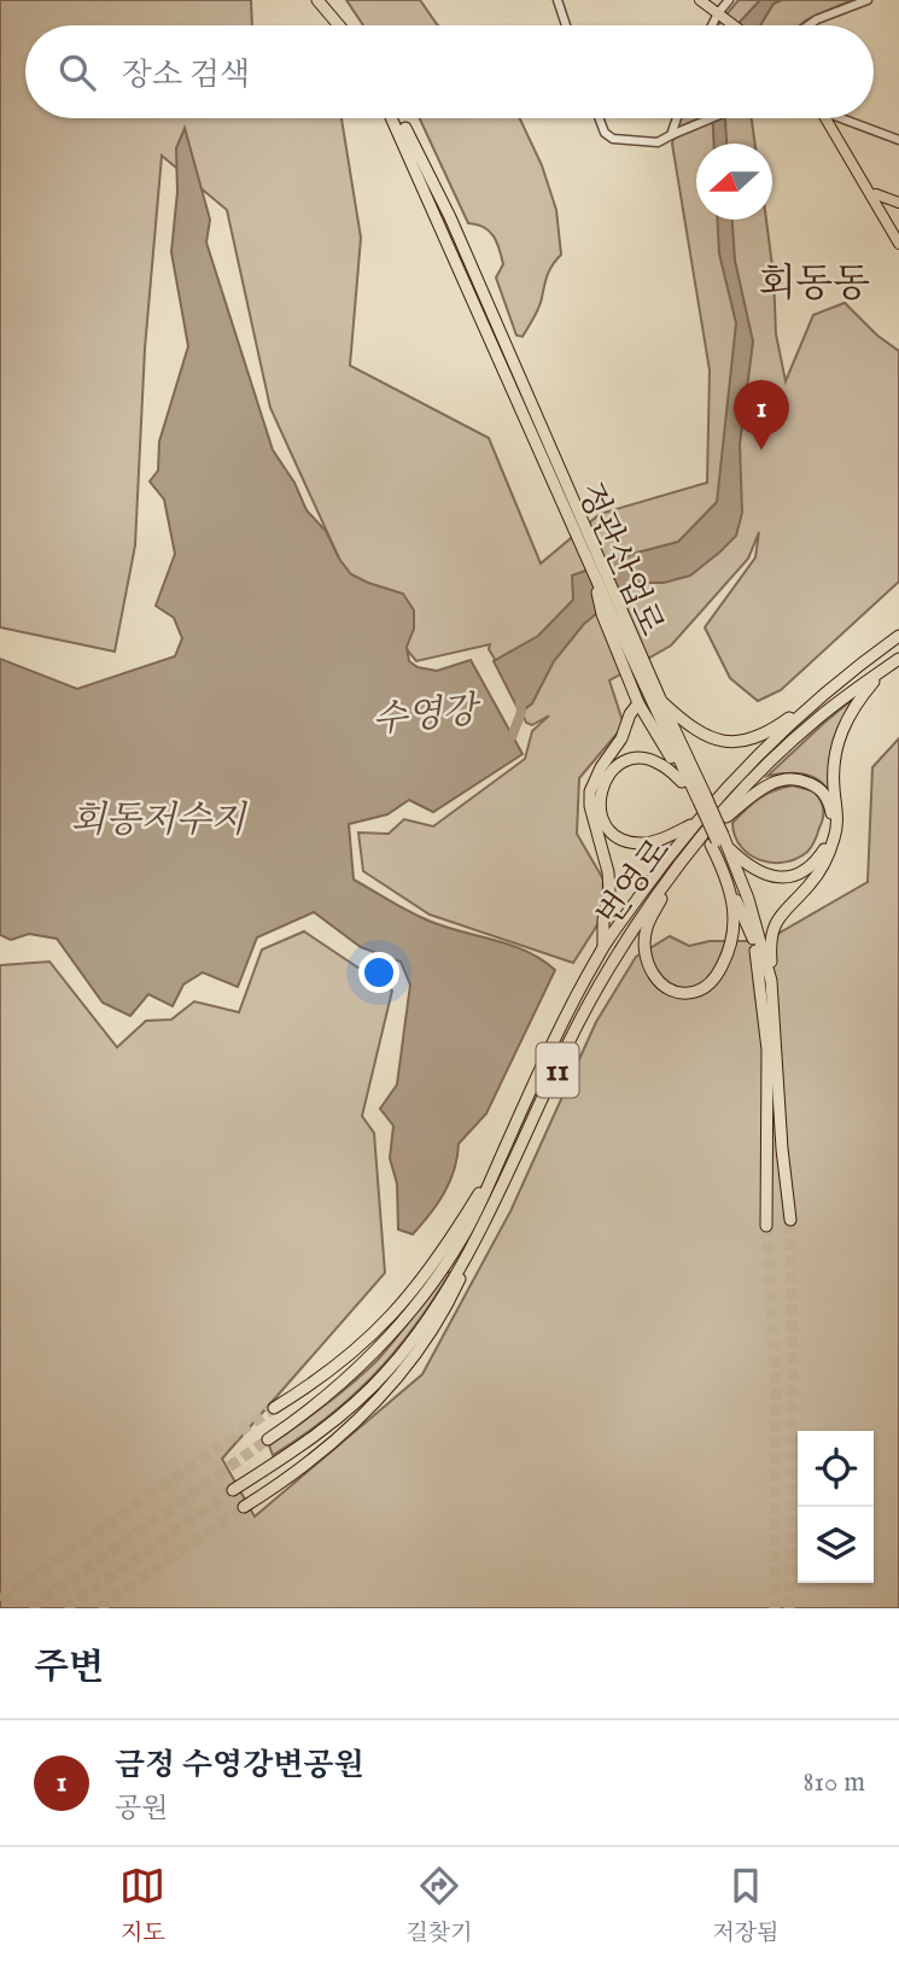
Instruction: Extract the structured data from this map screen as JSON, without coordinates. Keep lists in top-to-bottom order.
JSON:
{
  "streets": {
    "highway": ["정관산업로", "번영로", "11"]
  },
  "districts": ["회동동"],
  "water": ["수영강", "회동저수지"],
  "north": "left",
  "page": {
    "search": "장소 검색",
    "pins": "1",
    "heading": "주변",
    "list": [
      {
        "mark": "1",
        "name": "금정 수영강변공원",
        "note": "공원",
        "value": "810 m"
      }
    ],
    "nav": ["지도", "길찾기", "저장됨"]
  }
}
